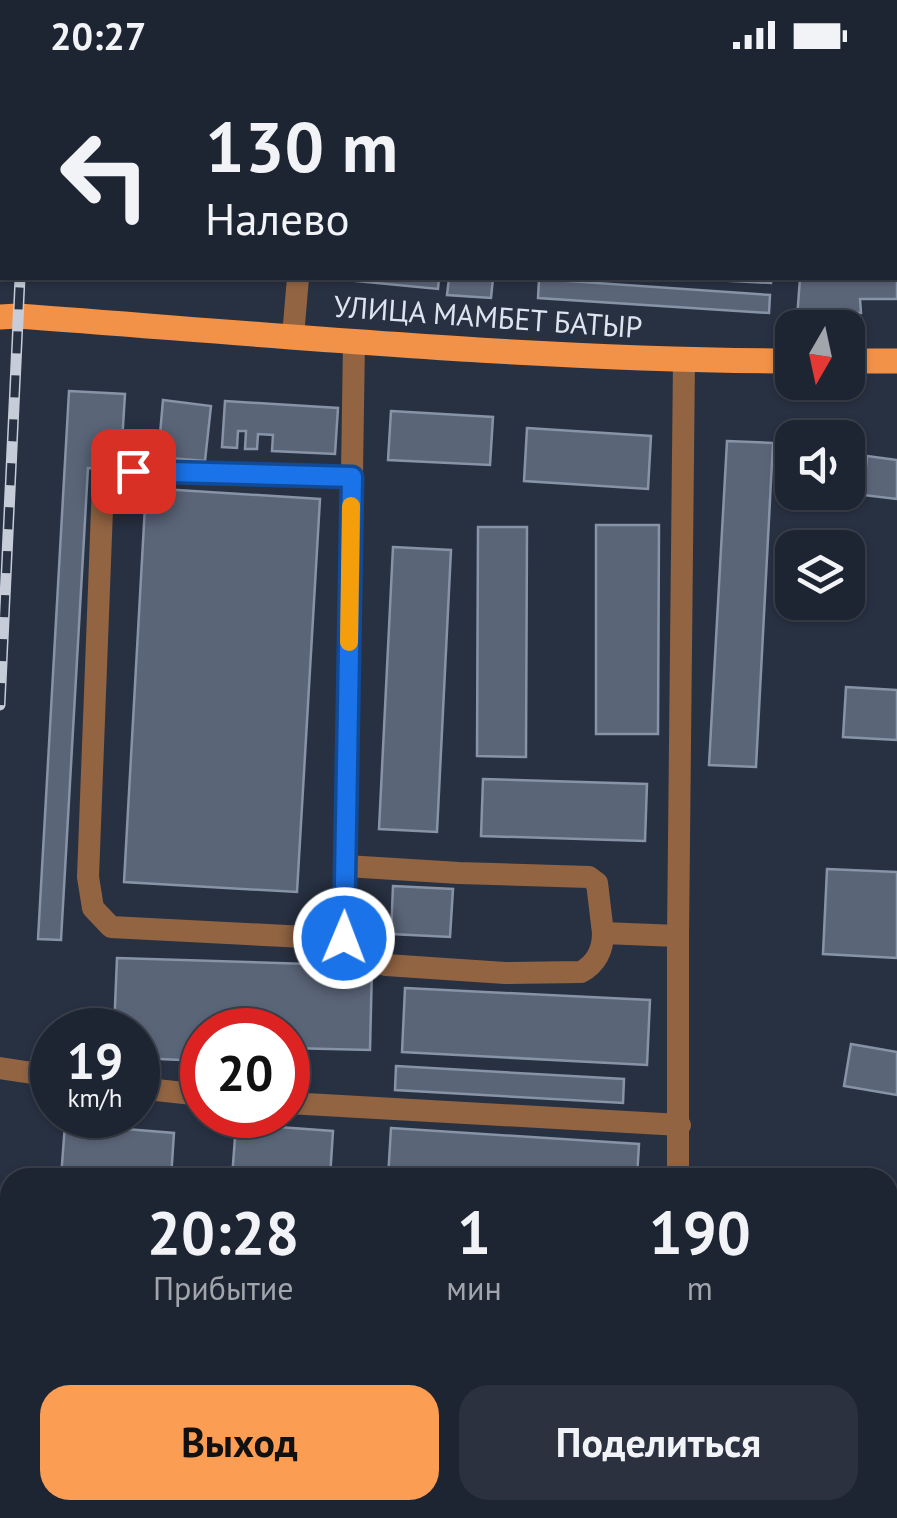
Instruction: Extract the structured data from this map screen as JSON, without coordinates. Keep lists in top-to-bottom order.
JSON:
{
  "streets": {
    "main road": ["УЛИЦА МАМБЕТ БАТЫР"]
  },
  "north": "bottom",
  "page": {
    "status": "20:27",
    "turn": ["130 m", "Налево"],
    "speed": "19 km/h",
    "limit": "20",
    "eta": [
      "20:28",
      "Прибытие",
      "1",
      "мин",
      "190",
      "m"
    ],
    "buttons": ["Выход", "Поделиться"]
  }
}
